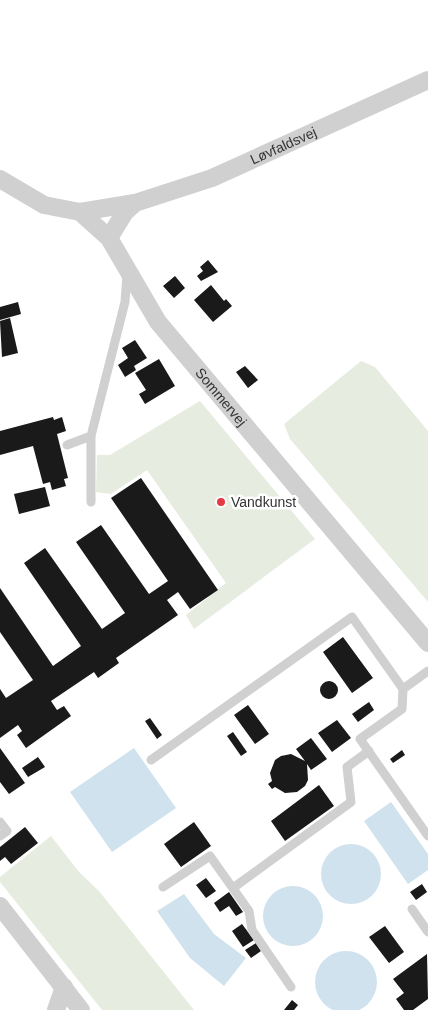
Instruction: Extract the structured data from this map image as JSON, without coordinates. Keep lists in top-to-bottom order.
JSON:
{
  "streets": {
    "street": ["Løvfaldsvej", "Sommervej"]
  },
  "crossings": [
    ["Løvfaldsvej", "Sommervej"]
  ],
  "places": ["Vandkunst"]
}
